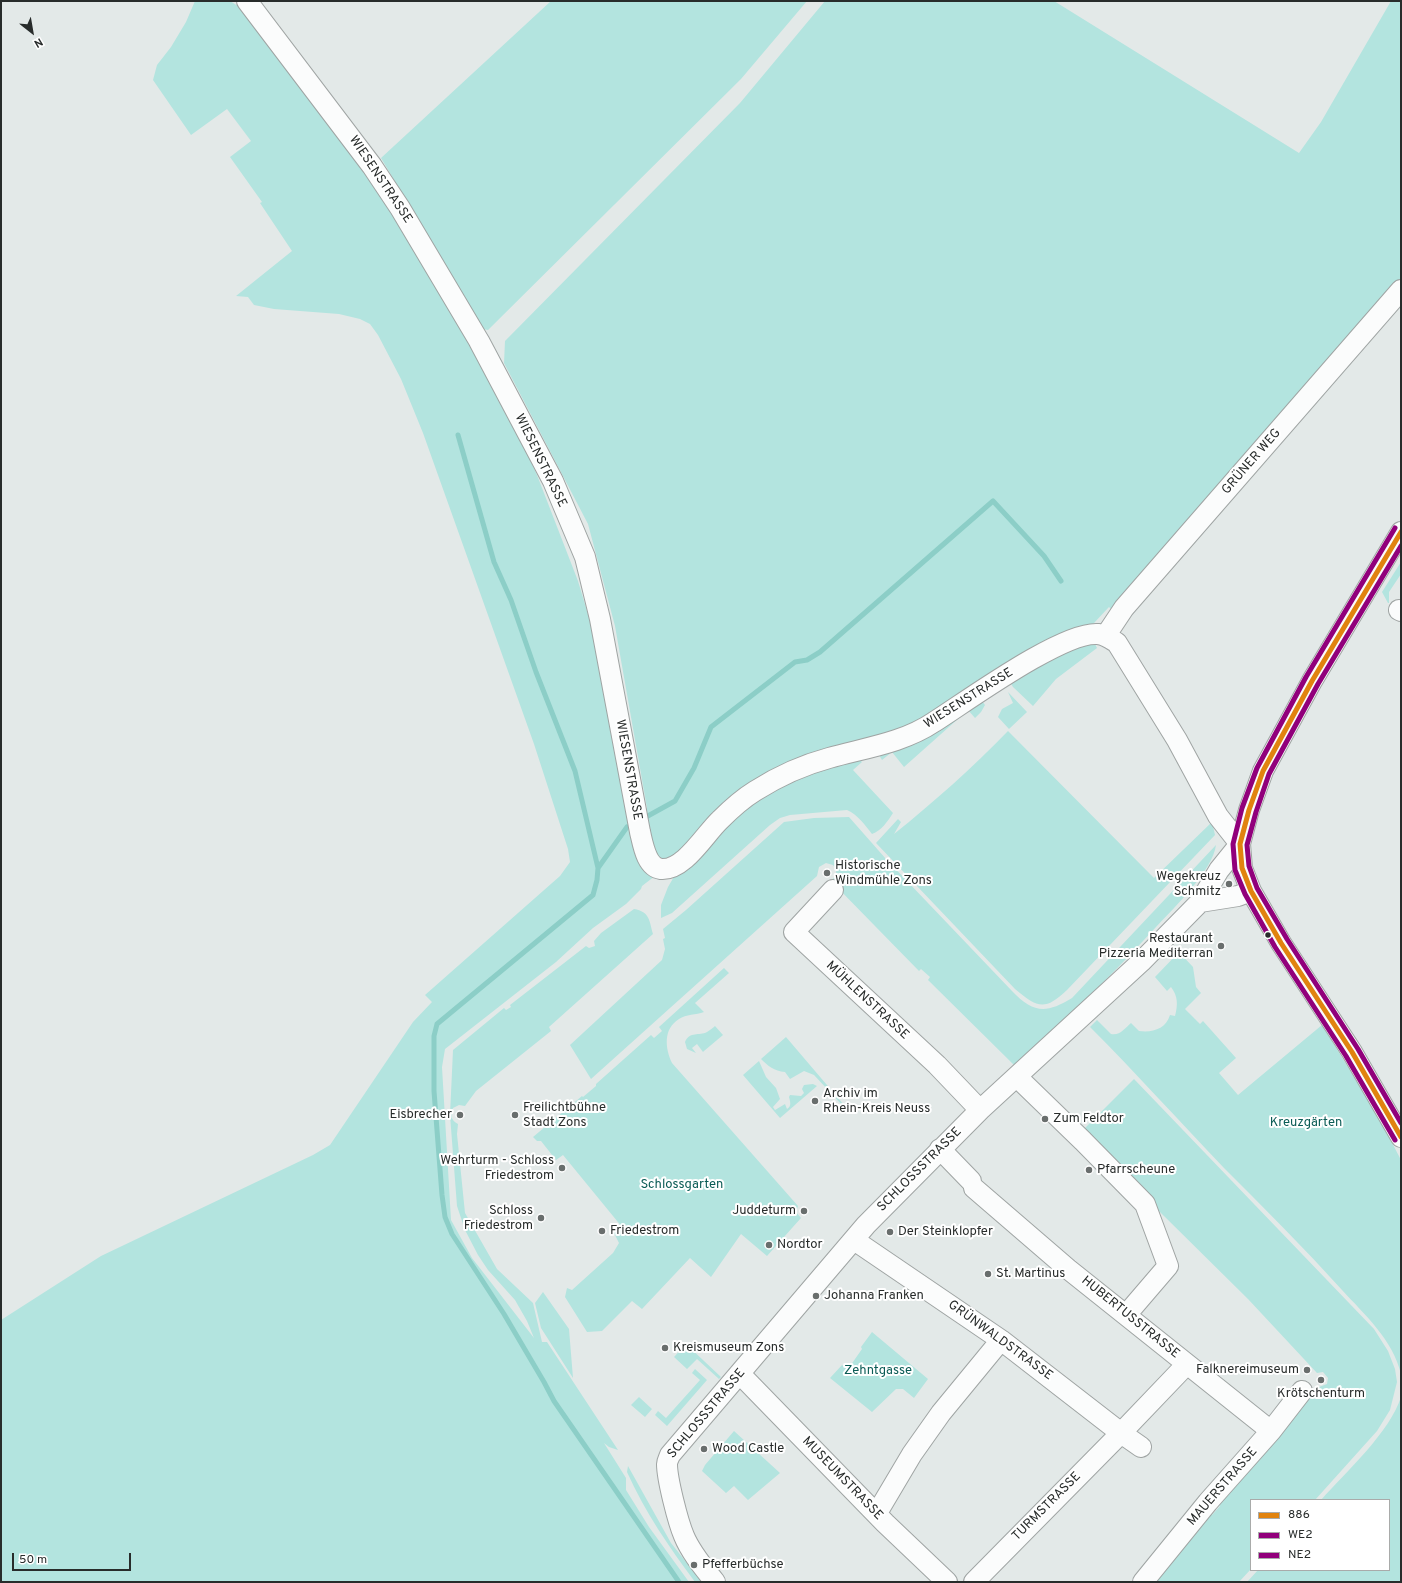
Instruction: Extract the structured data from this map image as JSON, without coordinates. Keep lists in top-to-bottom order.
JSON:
{
  "streets": {
    "street": [
      "WIESENSTRASSE",
      "GRÜNER WEG",
      "MÜHLENSTRASSE",
      "SCHLOSSSTRASSE",
      "HUBERTUSSTRASSE",
      "GRÜNWALDSTRASSE",
      "MUSEUMSTRASSE",
      "MAUERSTRASSE",
      "TURMSTRASSE"
    ]
  },
  "crossings": [
    ["WIESENSTRASSE", "GRÜNER WEG"],
    ["MÜHLENSTRASSE", "SCHLOSSSTRASSE"],
    ["SCHLOSSSTRASSE", "HUBERTUSSTRASSE"],
    ["SCHLOSSSTRASSE", "GRÜNWALDSTRASSE"],
    ["SCHLOSSSTRASSE", "MUSEUMSTRASSE"],
    ["HUBERTUSSTRASSE", "MAUERSTRASSE"],
    ["HUBERTUSSTRASSE", "TURMSTRASSE"],
    ["GRÜNWALDSTRASSE", "TURMSTRASSE"]
  ],
  "parks": ["Kreuzgärten", "Schlossgarten", "Zehntgasse"],
  "places": [
    "Historische Windmühle Zons",
    "Wegekreuz Schmitz",
    "Restaurant Pizzeria Mediterran",
    "Archiv im Rhein-Kreis Neuss",
    "Eisbrecher",
    "Freilichtbühne Stadt Zons",
    "Zum Feldtor",
    "Wehrturm - Schloss Friedestrom",
    "Pfarrscheune",
    "Juddeturm",
    "Schloss Friedestrom",
    "Friedestrom",
    "Der Steinklopfer",
    "Nordtor",
    "St. Martinus",
    "Johanna Franken",
    "Kreismuseum Zons",
    "Falknereimuseum",
    "Krötschenturm",
    "Wood Castle",
    "Pfefferbüchse"
  ],
  "lines": ["transit line WE2", "transit line 886", "transit line NE2"],
  "legend": ["886", "WE2", "NE2"],
  "scale_bar": "50 m",
  "north": "bottom right"
}
